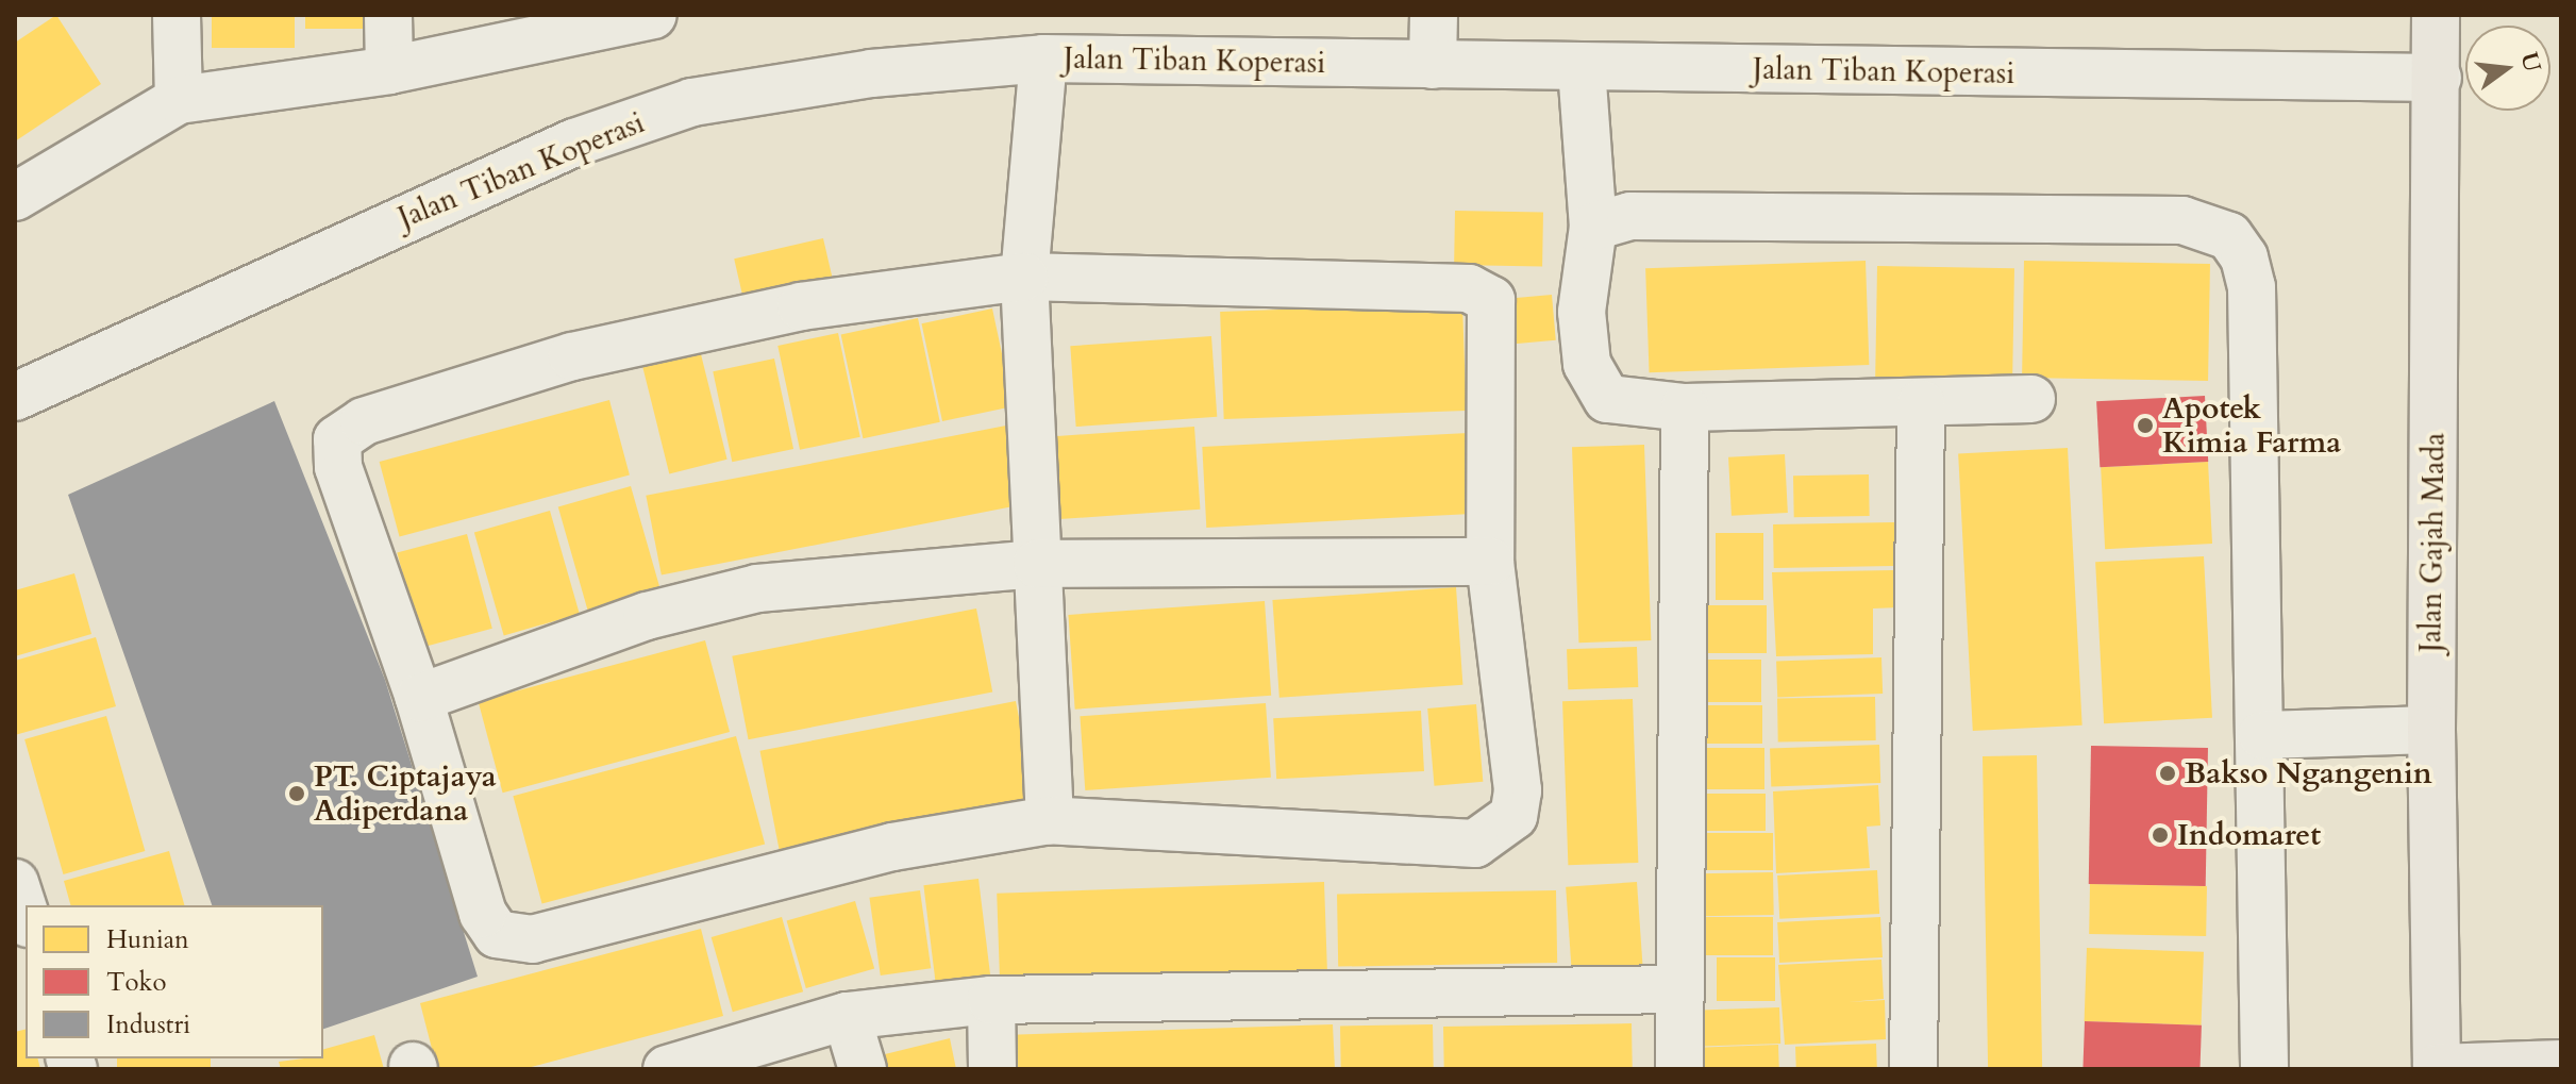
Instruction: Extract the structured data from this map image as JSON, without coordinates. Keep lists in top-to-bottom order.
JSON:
{
  "streets": {
    "highway": ["Jalan Gajah Mada"],
    "street": ["Jalan Tiban Koperasi"]
  },
  "crossings": [
    ["Jalan Tiban Koperasi", "Jalan Gajah Mada"]
  ],
  "places": [
    "Apotek Kimia Farma",
    "Bakso Ngangenin",
    "PT. Ciptajaya Adiperdana",
    "Indomaret"
  ],
  "legend": ["Hunian", "Toko", "Industri"],
  "north": "right"
}
